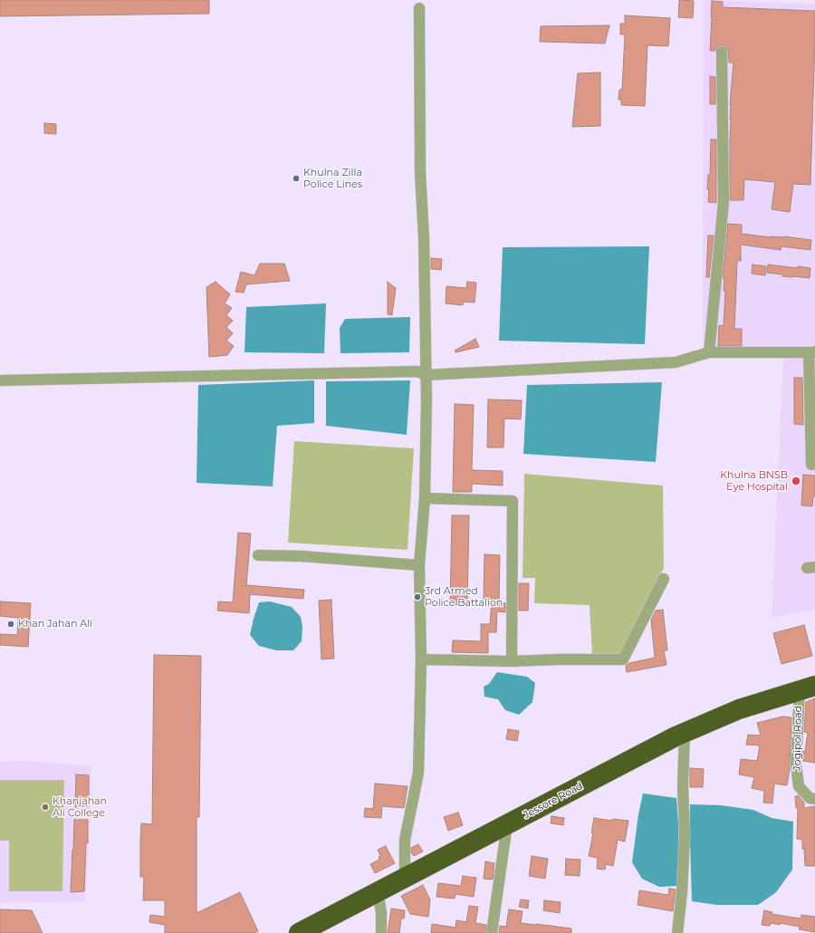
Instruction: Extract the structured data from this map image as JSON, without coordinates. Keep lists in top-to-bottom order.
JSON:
{
  "streets": {
    "highway": ["Jessore Road"],
    "street": ["Jogipol Road"]
  },
  "crossings": [
    ["Jogipol Road", "Jessore Road"]
  ],
  "places": [
    "Khulna Zilla Police Lines",
    "Khulna BNSB Eye Hospital",
    "3rd Armed Police Battalion",
    "Khan Jahan Ali",
    "Khanjahan Ali College"
  ]
}
